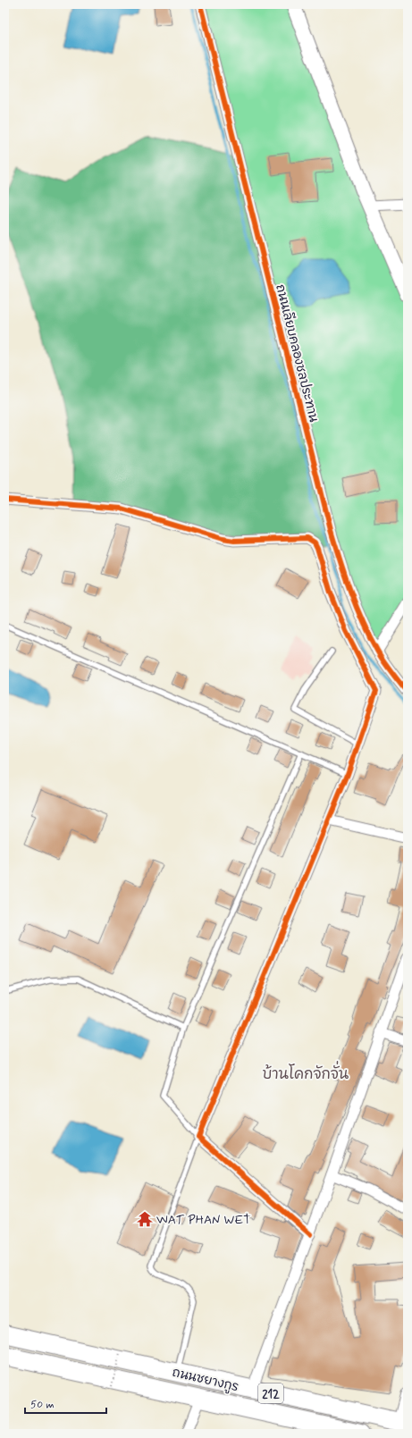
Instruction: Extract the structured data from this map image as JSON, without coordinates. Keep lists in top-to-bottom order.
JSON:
{
  "streets": {
    "highway": ["ถนนชยางกูร", "212"],
    "street": ["ถนนเลียบคลองชลประทาน"]
  },
  "districts": ["บ้านโคกจักจั่น"],
  "places": {
    "temple": ["WAT PHAN WET"]
  },
  "scale_bar": "50 m"
}
